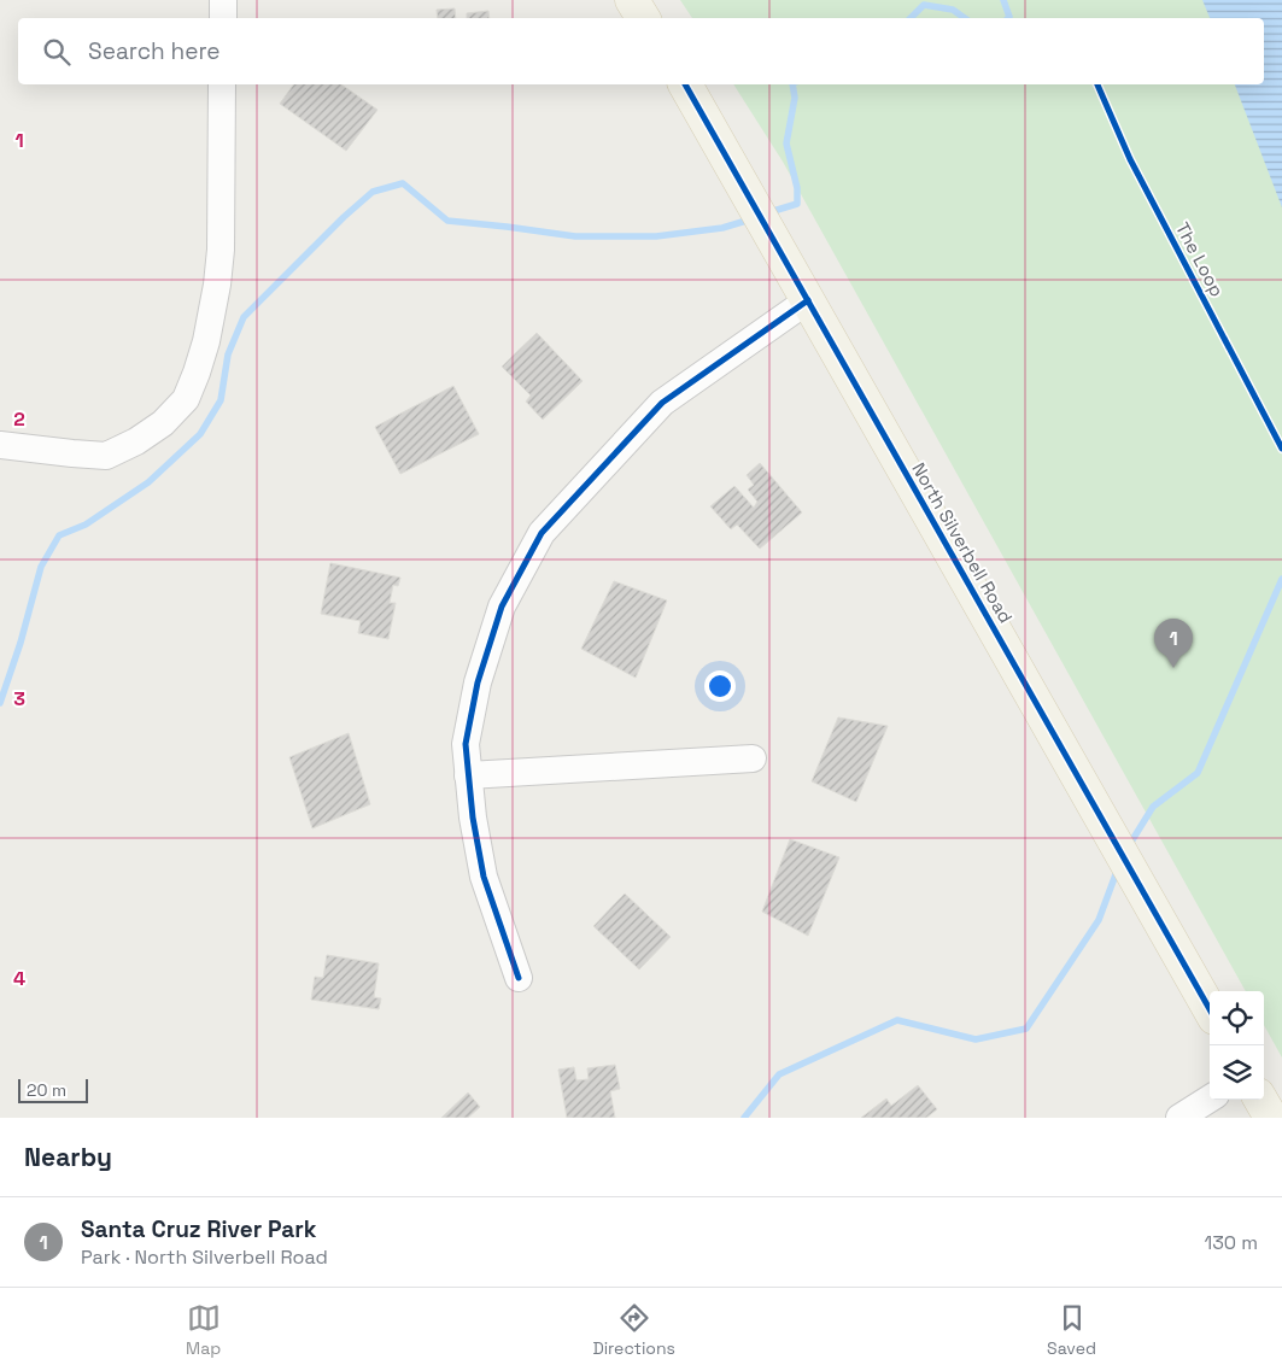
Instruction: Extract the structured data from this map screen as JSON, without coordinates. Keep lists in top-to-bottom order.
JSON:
{
  "streets": {
    "main road": ["North Silverbell Road"],
    "cycle path": ["The Loop"]
  },
  "scale_bar": "20 m",
  "page": {
    "search": "Search here",
    "pins": "1",
    "scale": "20 m",
    "heading": "Nearby",
    "list": [
      {
        "mark": "1",
        "name": "Santa Cruz River Park",
        "note": "Park · North Silverbell Road",
        "value": "130 m"
      }
    ],
    "nav": ["Map", "Directions", "Saved"]
  },
  "grid": {
    "rows": [
      "1",
      "2",
      "3",
      "4"
    ]
  }
}
